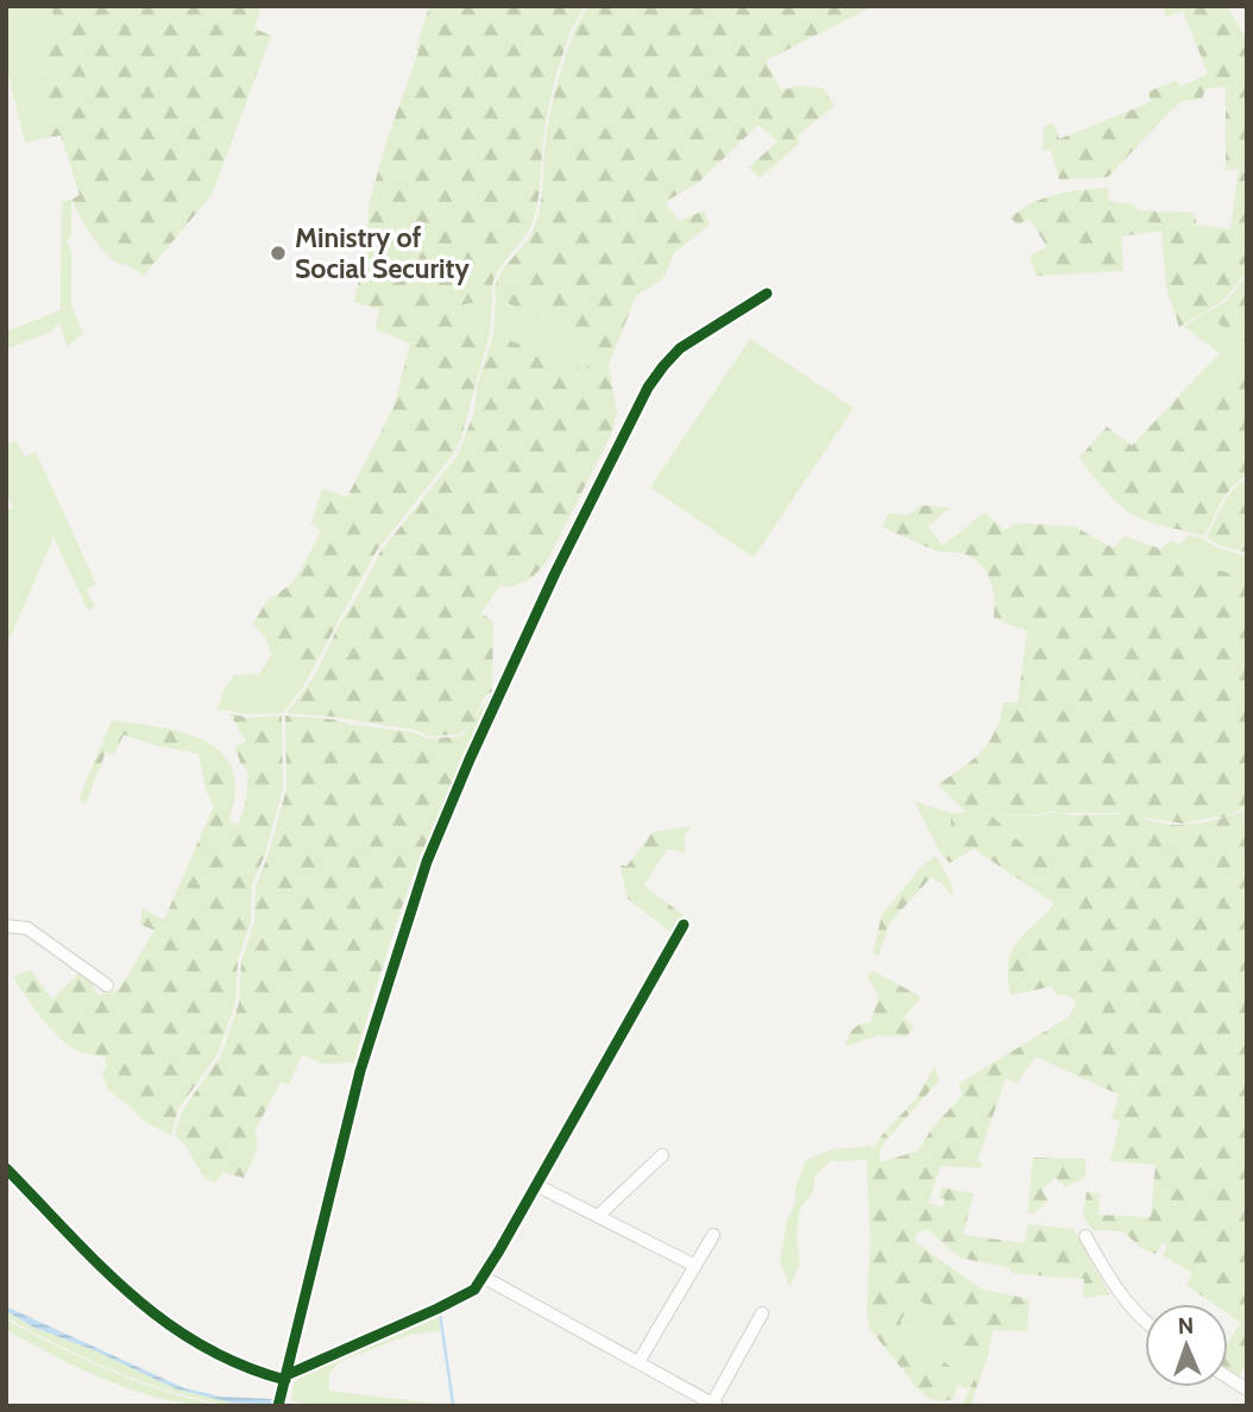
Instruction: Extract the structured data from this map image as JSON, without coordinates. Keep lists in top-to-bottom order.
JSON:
{
  "places": ["Ministry of Social Security"],
  "north": "top"
}
